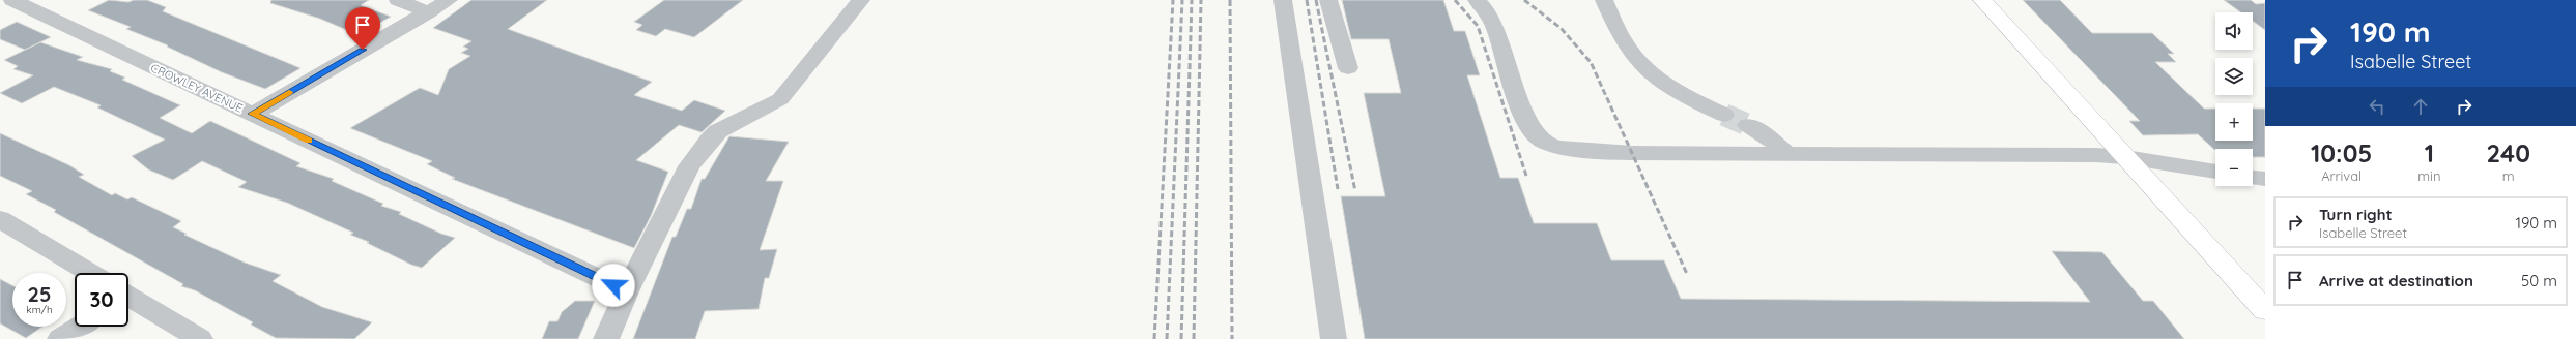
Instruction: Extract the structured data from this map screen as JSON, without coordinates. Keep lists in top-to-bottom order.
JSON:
{
  "streets": {
    "street": ["CROWLEY AVENUE"]
  },
  "page": {
    "turn": ["190 m", "Isabelle Street"],
    "map_buttons": ["+", "−"],
    "eta": [
      "10:05",
      "Arrival",
      "1",
      "min",
      "240",
      "m"
    ],
    "list": [
      {
        "name": "Turn right",
        "note": "Isabelle Street",
        "value": "190 m"
      },
      {
        "name": "Arrive at destination",
        "value": "50 m"
      }
    ],
    "speed": "25 km/h",
    "limit": "30"
  }
}
